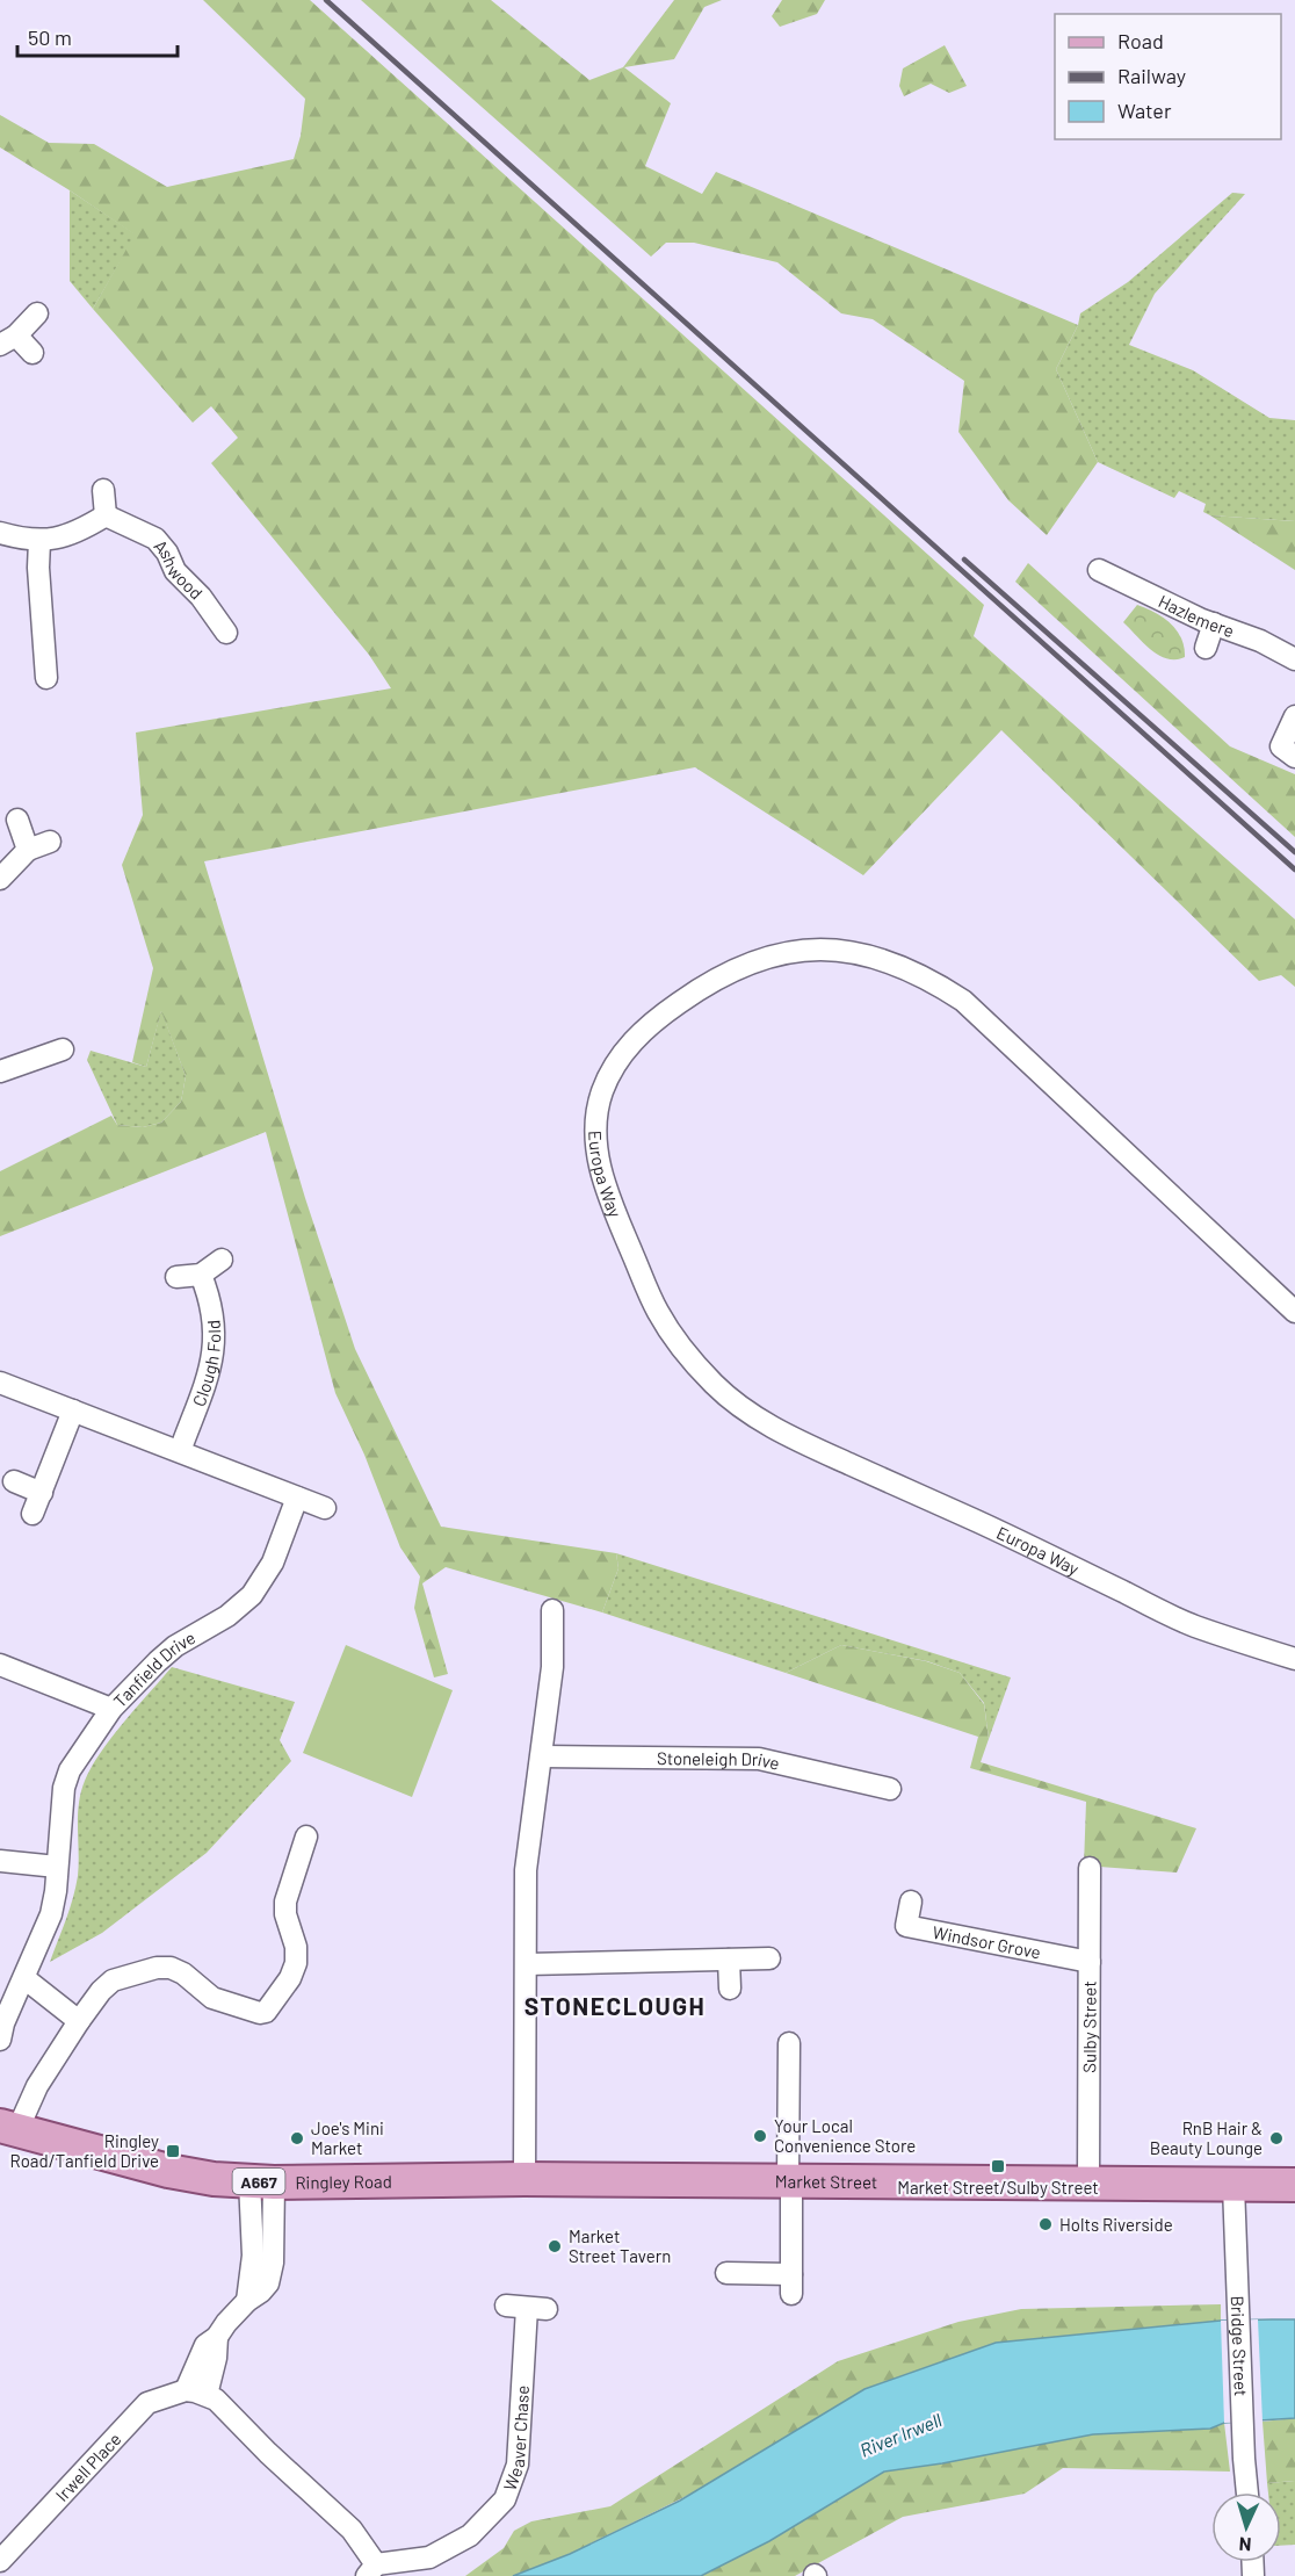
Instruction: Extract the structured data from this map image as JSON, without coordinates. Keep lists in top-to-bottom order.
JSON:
{
  "streets": {
    "main road": ["A667", "Ringley Road", "Market Street"],
    "street": [
      "Ashwood",
      "Hazlemere",
      "Europa Way",
      "Clough Fold",
      "Tanfield Drive",
      "Stoneleigh Drive",
      "Windsor Grove",
      "Sulby Street",
      "Bridge Street",
      "Weaver Chase",
      "Irwell Place"
    ]
  },
  "crossings": [
    ["Windsor Grove", "Sulby Street"],
    ["Sulby Street", "Market Street"],
    ["Ringley Road", "Market Street"],
    ["Market Street", "Bridge Street"]
  ],
  "districts": ["STONECLOUGH"],
  "water": ["River Irwell"],
  "places": {
    "other": [
      "Your Local Convenience Store",
      "Joe's Mini Market",
      "RnB Hair & Beauty Lounge",
      "Holts Riverside",
      "Market Street Tavern"
    ],
    "transit": ["Ringley Road/Tanfield Drive", "Market Street/Sulby Street"]
  },
  "legend": ["Road", "Railway", "Water"],
  "scale_bar": "50 m",
  "north": "bottom"
}
